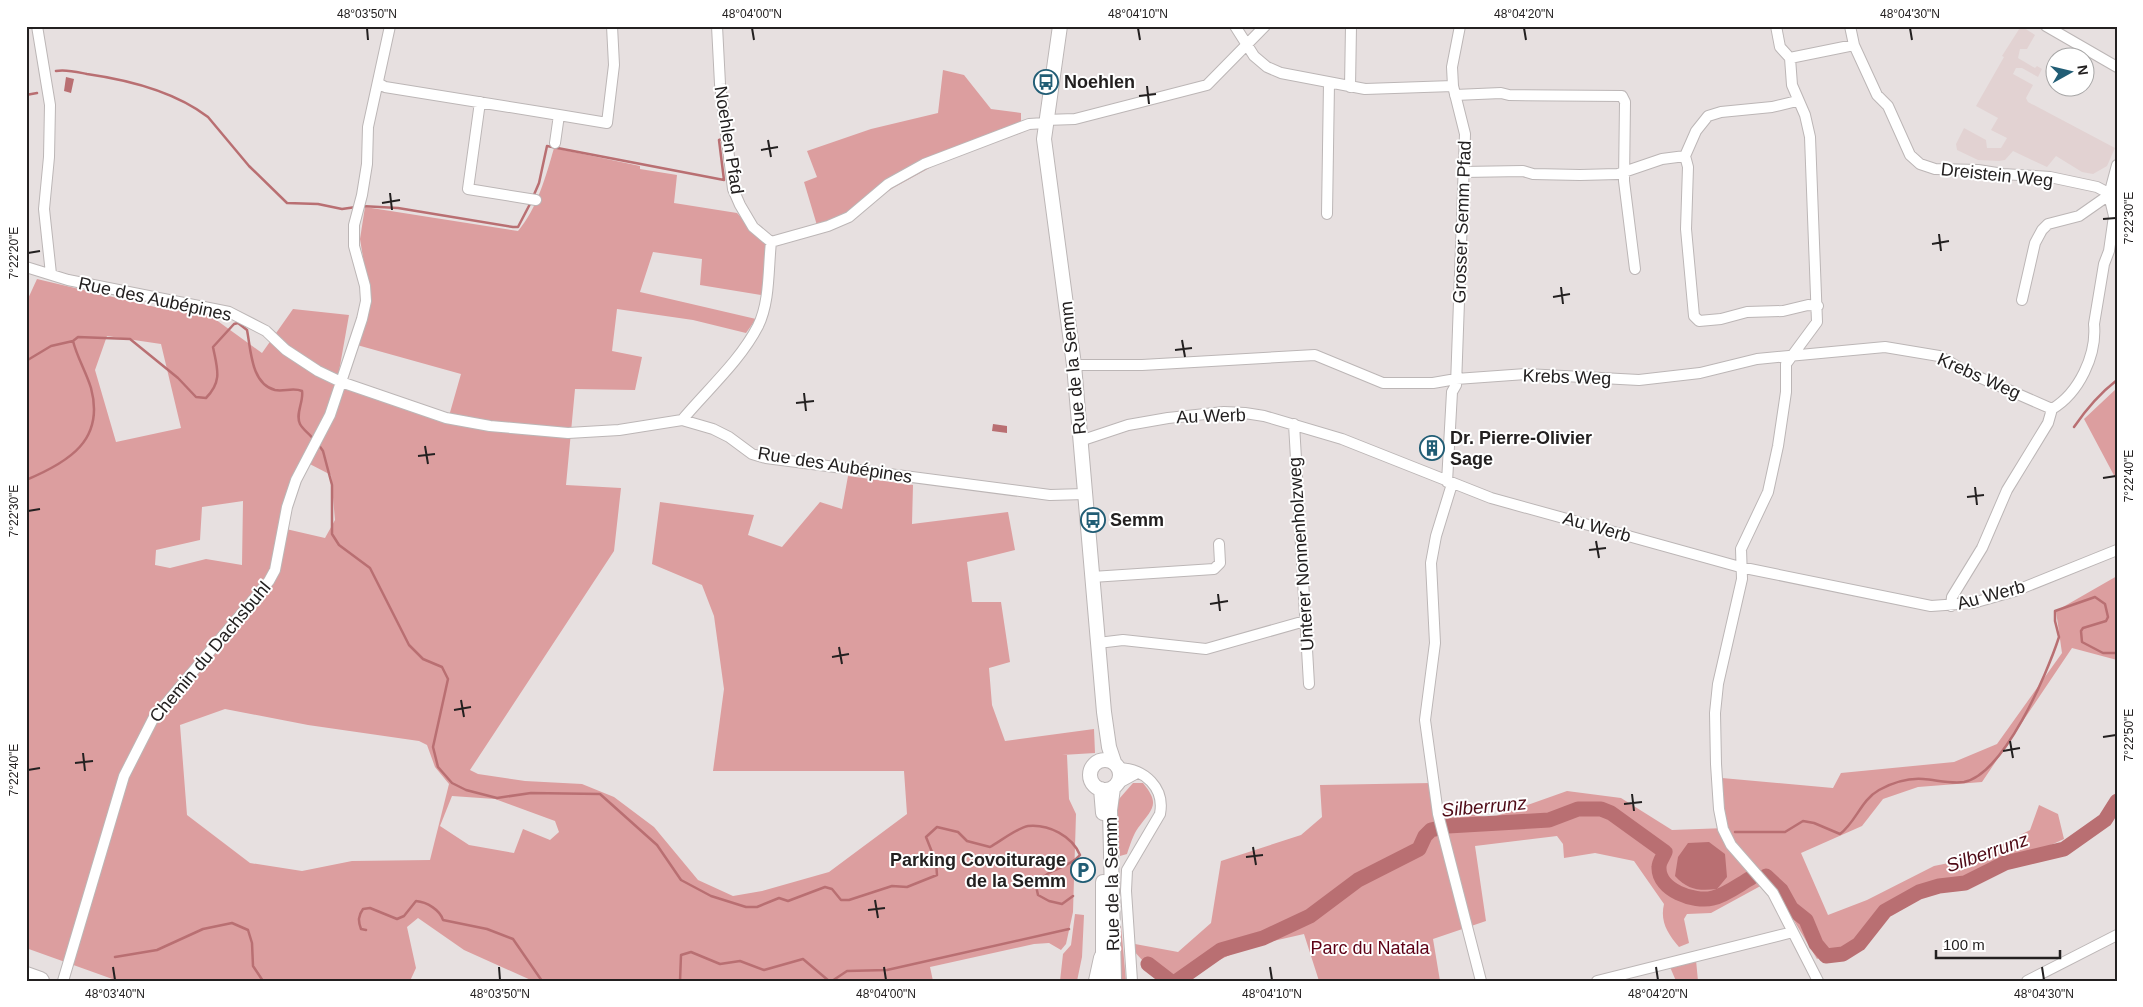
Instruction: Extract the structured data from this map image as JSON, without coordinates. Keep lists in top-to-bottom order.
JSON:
{
  "streets": {
    "main road": ["Rue de la Semm"],
    "street": [
      "Noehlen Pfad",
      "Dreistein Weg",
      "Grosser Semm Pfad",
      "Rue des Aubépines",
      "Krebs Weg",
      "Au Werb",
      "Unterer Nonnenholzweg",
      "Chemin du Dachsbuhl"
    ]
  },
  "crossings": [
    ["Grosser Semm Pfad", "Krebs Weg"],
    ["Grosser Semm Pfad", "Au Werb"],
    ["Rue des Aubépines", "Rue de la Semm"],
    ["Rue des Aubépines", "Chemin du Dachsbuhl"],
    ["Rue de la Semm", "Krebs Weg"],
    ["Rue de la Semm", "Au Werb"],
    ["Au Werb", "Unterer Nonnenholzweg"]
  ],
  "water": ["Silberrunz"],
  "parks": ["Parc du Natala"],
  "places": {
    "bus stop": ["Noehlen", "Semm"],
    "building": ["Dr. Pierre-Olivier Sage"],
    "parking": ["Parking Covoiturage de la Semm"]
  },
  "scale_bar": "100 m",
  "north": "right",
  "coordinates": [
    "48°03'50\"N",
    "48°04'00\"N",
    "48°04'10\"N",
    "48°04'20\"N",
    "48°04'30\"N",
    "7°22'30\"E",
    "7°22'20\"E",
    "7°22'40\"E",
    "7°22'50\"E",
    "48°03'40\"N"
  ]
}
